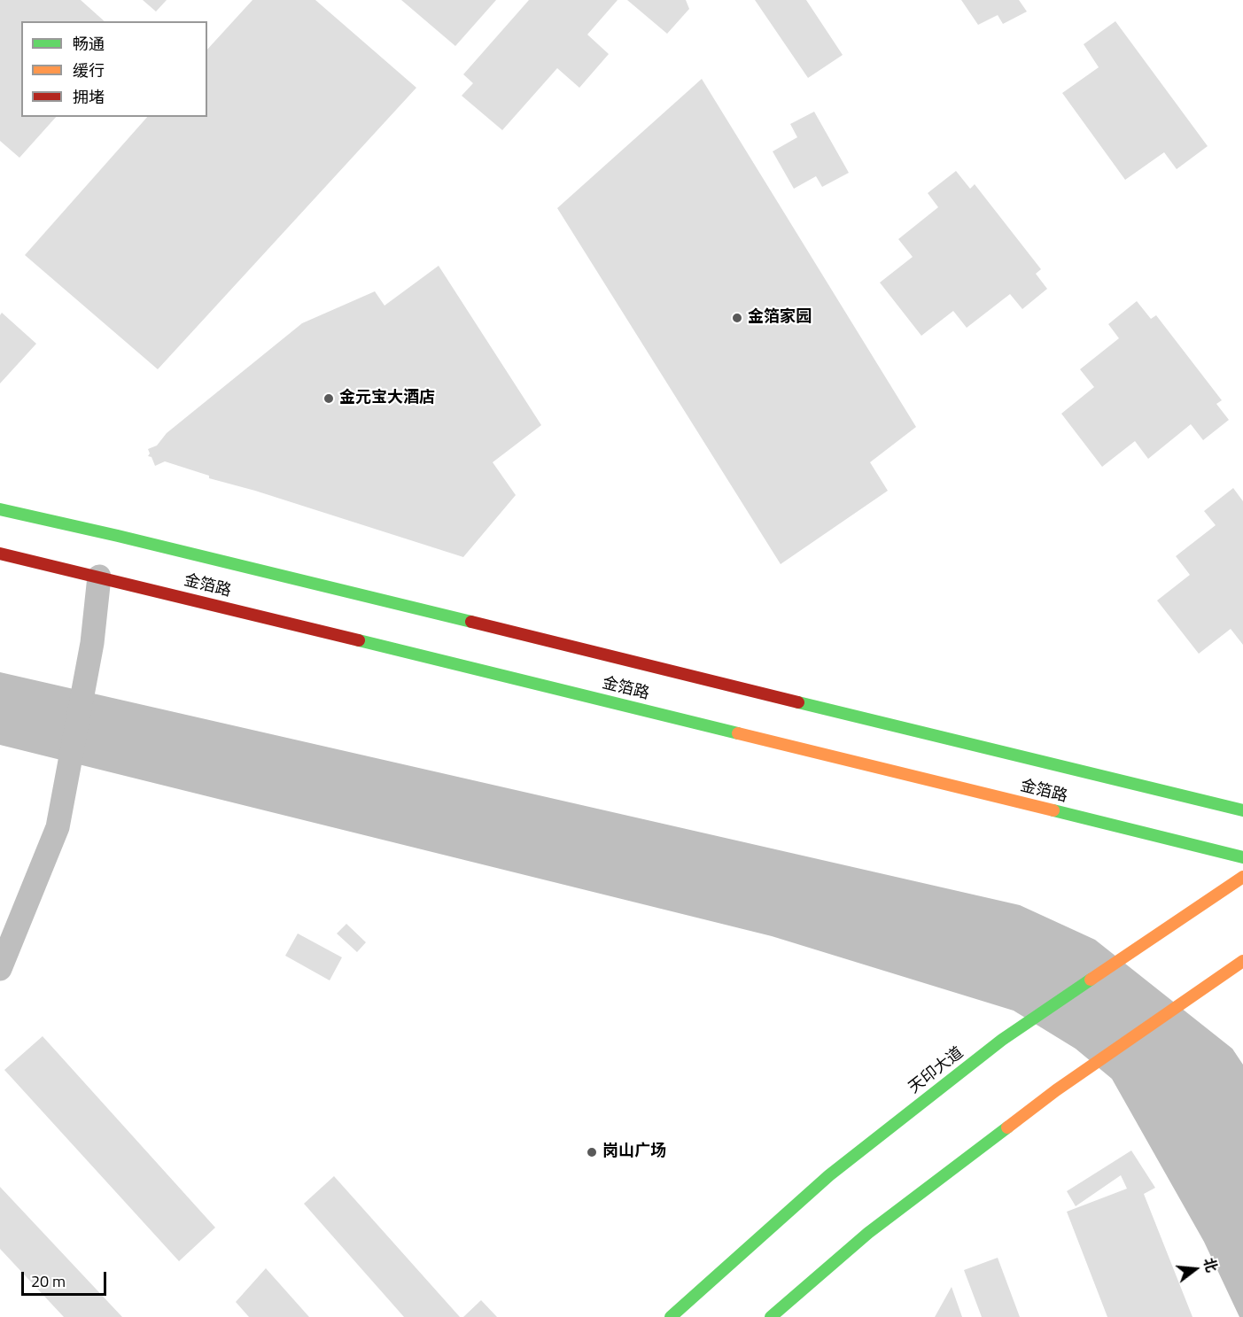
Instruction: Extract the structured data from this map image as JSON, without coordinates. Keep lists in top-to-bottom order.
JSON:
{
  "streets": {
    "main road": ["金箔路", "天印大道"]
  },
  "places": ["金箔家园", "金元宝大酒店", "岗山广场"],
  "legend": ["畅通", "缓行", "拥堵"],
  "scale_bar": "20 m",
  "north": "right"
}
